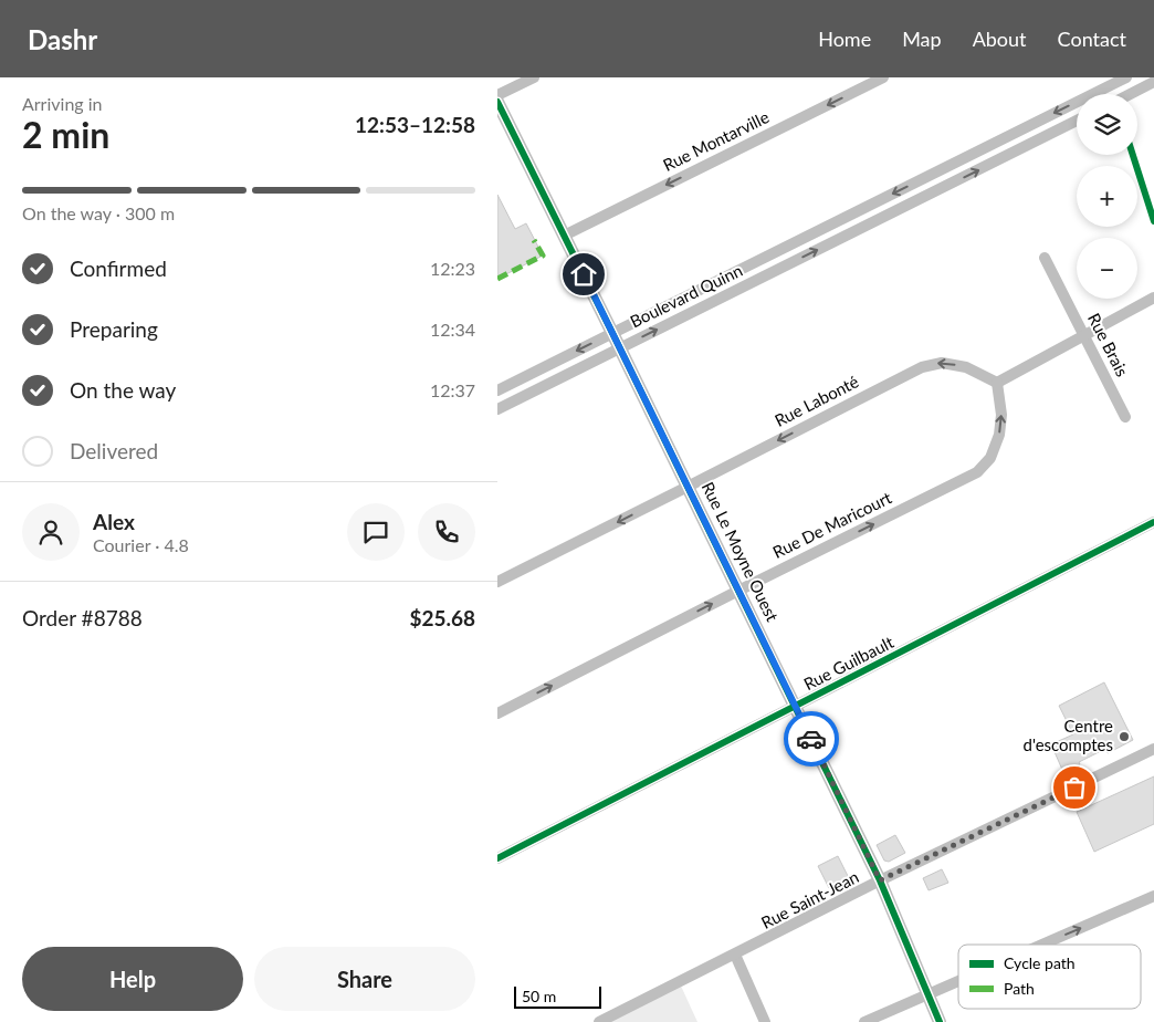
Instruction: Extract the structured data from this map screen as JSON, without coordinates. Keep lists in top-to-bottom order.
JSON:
{
  "streets": {
    "street": [
      "Rue Montarville",
      "Boulevard Quinn",
      "Rue Brais",
      "Rue Labonté",
      "Rue De Maricourt",
      "Rue Le Moyne Ouest",
      "Rue Guilbault",
      "Rue Saint-Jean"
    ]
  },
  "crossings": [
    ["Rue Montarville", "Rue Le Moyne Ouest"],
    ["Boulevard Quinn", "Rue Le Moyne Ouest"],
    ["Rue Labonté", "Rue De Maricourt"],
    ["Rue Labonté", "Rue Le Moyne Ouest"],
    ["Rue De Maricourt", "Rue Le Moyne Ouest"],
    ["Rue Le Moyne Ouest", "Rue Guilbault"],
    ["Rue Le Moyne Ouest", "Rue Saint-Jean"]
  ],
  "one_way": ["Rue Montarville", "Rue Labonté", "Rue De Maricourt"],
  "places": ["Centre d'escomptes"],
  "legend": ["Cycle path", "Path"],
  "scale_bar": "50 m",
  "page": {
    "header": "Dashr",
    "nav": [
      "Home",
      "Map",
      "About",
      "Contact"
    ],
    "heading": ["2 min", "Arriving in", "12:53–12:58"],
    "panel": [
      "Alex",
      "Courier · 4.8",
      "Order #8788",
      "$25.68"
    ],
    "map_buttons": ["+", "−"],
    "bar": "On the way · 300 m",
    "list": [
      ["Confirmed", "12:23"],
      ["Preparing", "12:34"],
      ["On the way", "12:37"],
      "Delivered"
    ],
    "buttons": ["Help", "Share"],
    "scale": "50 m"
  }
}
